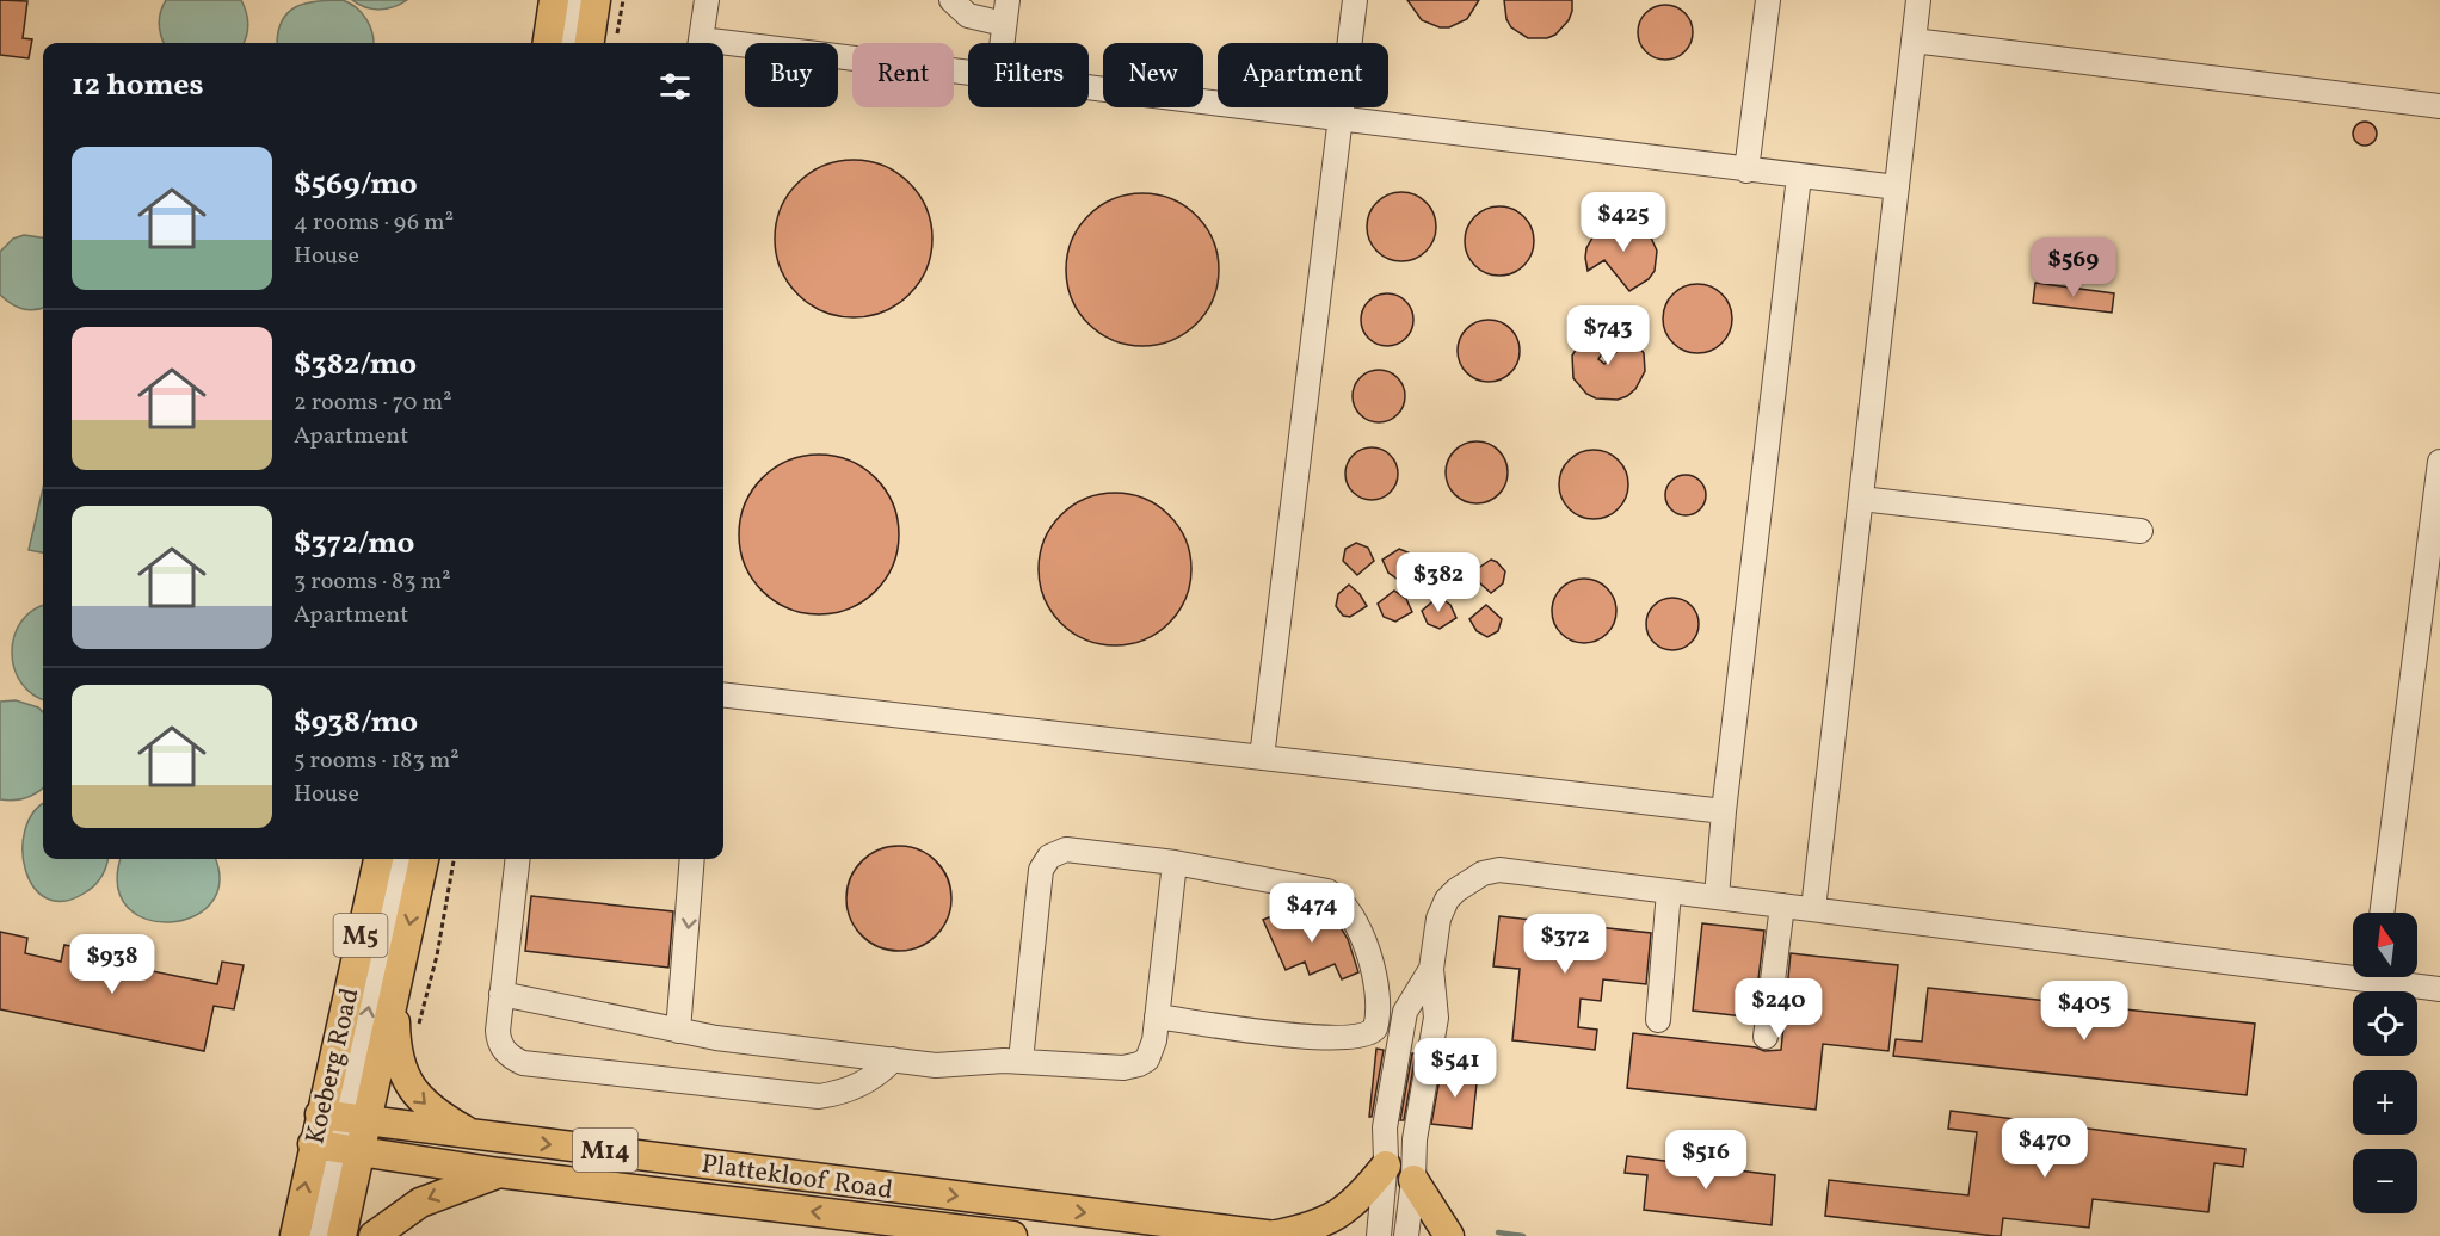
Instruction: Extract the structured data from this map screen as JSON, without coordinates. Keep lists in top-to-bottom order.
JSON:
{
  "streets": {
    "main road": [
      "M5",
      "Koeberg Road",
      "M14",
      "Plattekloof Road"
    ]
  },
  "crossings": [
    ["Koeberg Road", "Plattekloof Road"]
  ],
  "north": "top",
  "page": {
    "chip": [
      "Buy",
      "Rent",
      "Filters",
      "New",
      "Apartment"
    ],
    "heading": "12 homes",
    "list": [
      {
        "name": "$569/mo",
        "note": "4 rooms · 96 m² · House"
      },
      {
        "name": "$382/mo",
        "note": "2 rooms · 70 m² · Apartment"
      },
      {
        "name": "$372/mo",
        "note": "3 rooms · 83 m² · Apartment"
      },
      {
        "name": "$938/mo",
        "note": "5 rooms · 183 m² · House"
      }
    ],
    "price": [
      "$425",
      "$569",
      "$743",
      "$382",
      "$474",
      "$372",
      "$938",
      "$240",
      "$405",
      "$541",
      "$470",
      "$516"
    ],
    "map_buttons": ["+", "−"]
  }
}
